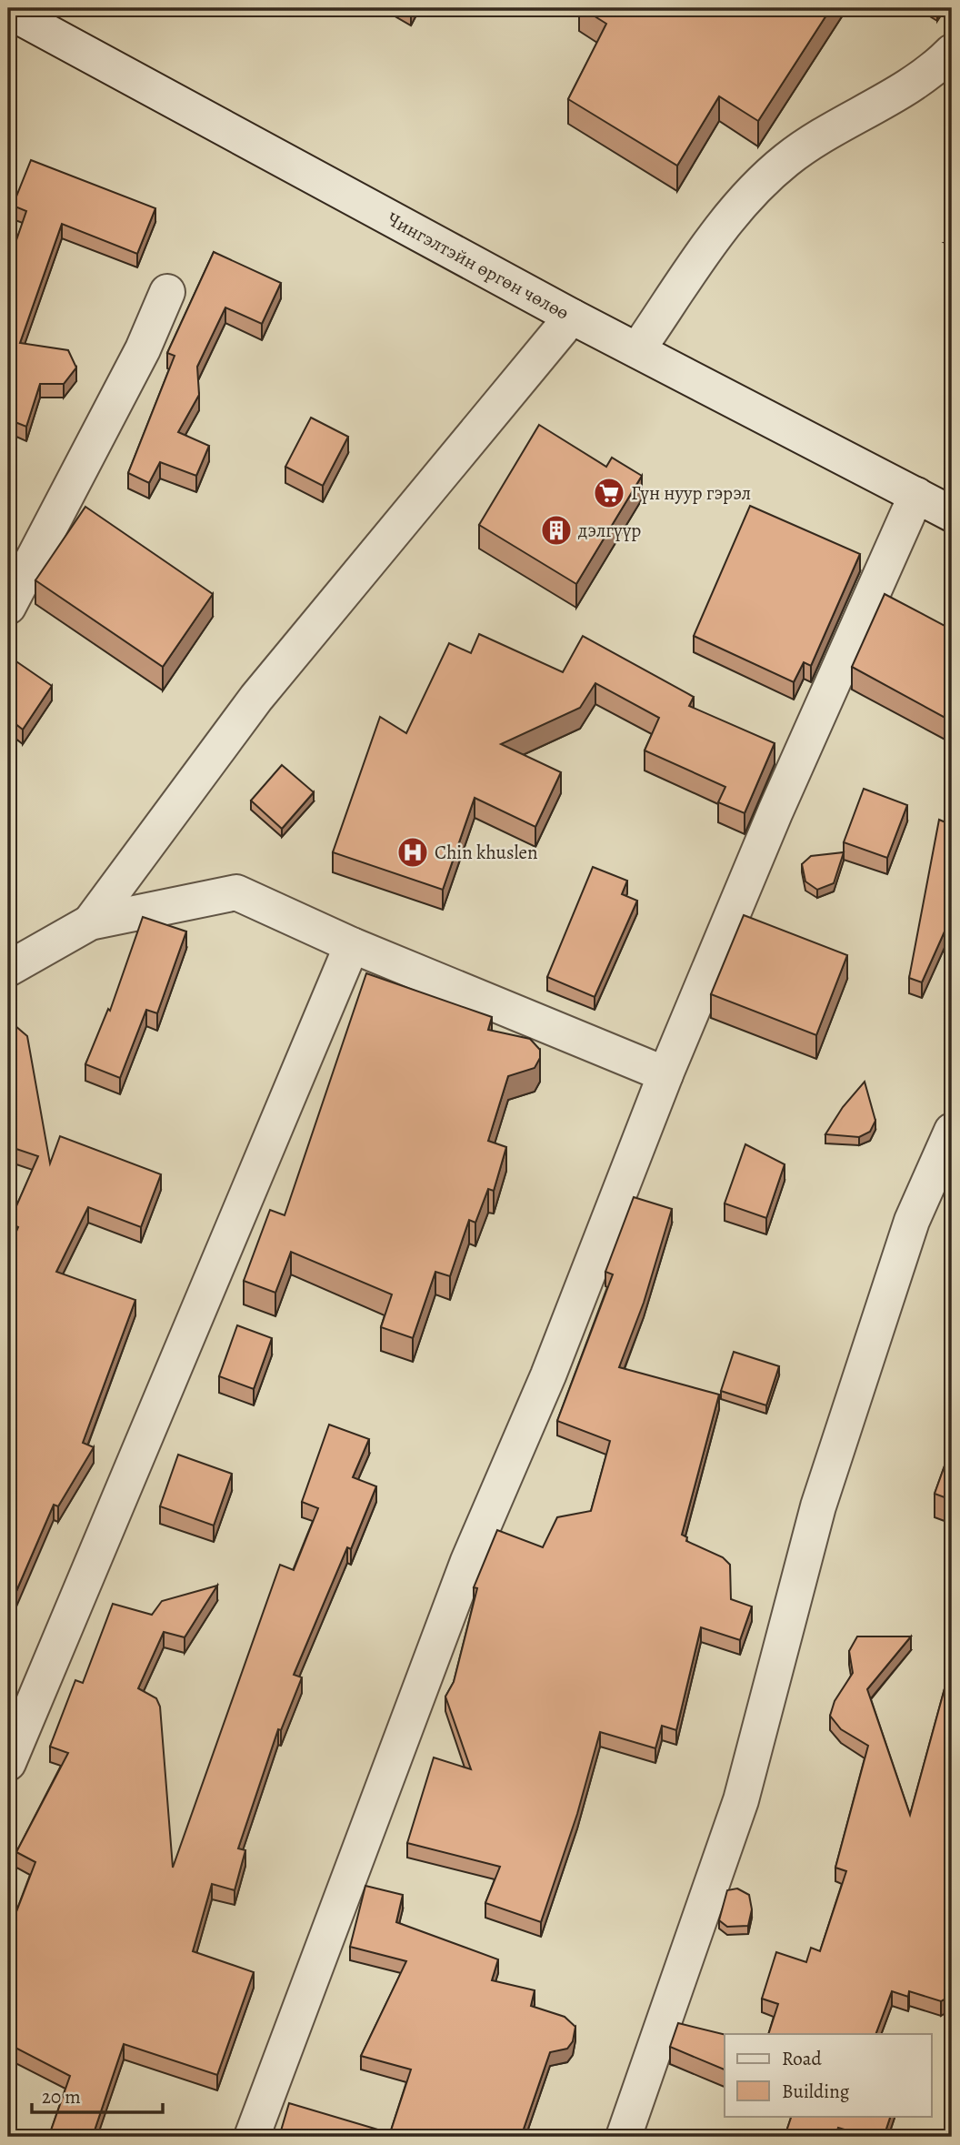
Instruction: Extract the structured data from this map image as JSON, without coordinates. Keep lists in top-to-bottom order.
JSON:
{
  "streets": {
    "street": ["Чингэлтэйн өргөн чөлөө"]
  },
  "places": {
    "supermarket": ["Гүн нуур гэрэл"],
    "building": ["дэлгүүр"],
    "hospital": ["Chin khuslen"]
  },
  "legend": ["Road", "Building"],
  "scale_bar": "20 m"
}
